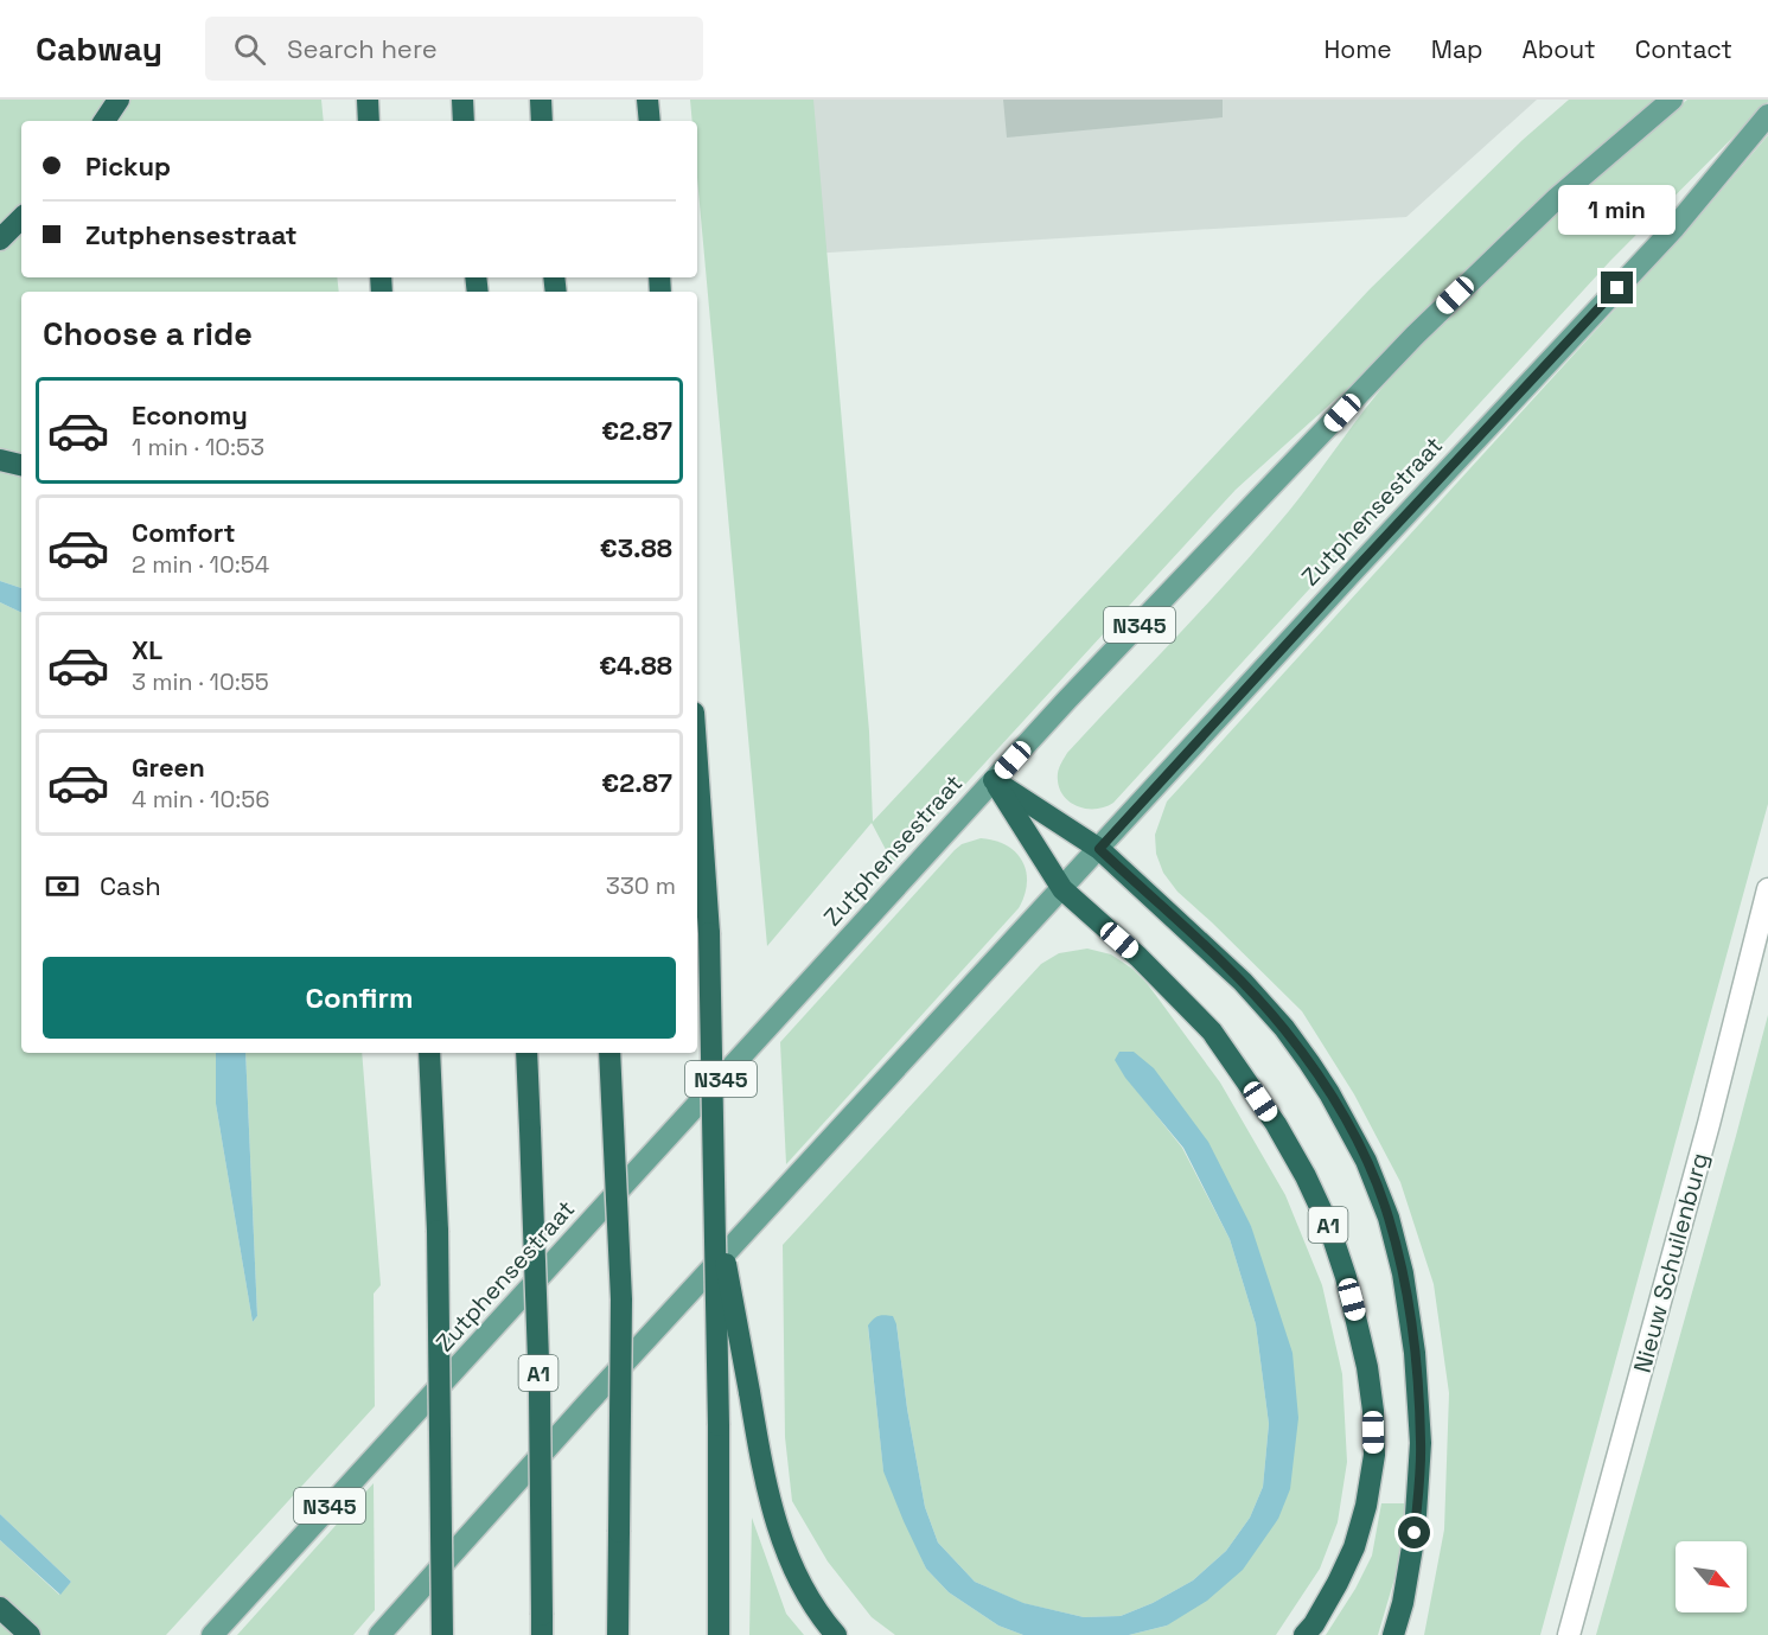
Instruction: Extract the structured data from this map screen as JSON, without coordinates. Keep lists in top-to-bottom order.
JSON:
{
  "streets": {
    "highway": ["A1"],
    "main road": ["Zutphensestraat", "N345"],
    "street": ["Nieuw Schuilenburg"]
  },
  "crossings": [
    ["Zutphensestraat", "A1"]
  ],
  "north": "bottom right",
  "page": {
    "header": "Cabway",
    "search": "Search here",
    "nav": [
      "Home",
      "Map",
      "About",
      "Contact"
    ],
    "banner": ["Pickup", "Zutphensestraat"],
    "bubble": "1 min",
    "heading": "Choose a ride",
    "list": [
      {
        "name": "Economy",
        "note": "1 min · 10:53",
        "value": "€2.87"
      },
      {
        "name": "Comfort",
        "note": "2 min · 10:54",
        "value": "€3.88"
      },
      {
        "name": "XL",
        "note": "3 min · 10:55",
        "value": "€4.88"
      },
      {
        "name": "Green",
        "note": "4 min · 10:56",
        "value": "€2.87"
      }
    ],
    "pay": ["Cash", "330 m"],
    "buttons": "Confirm"
  }
}
